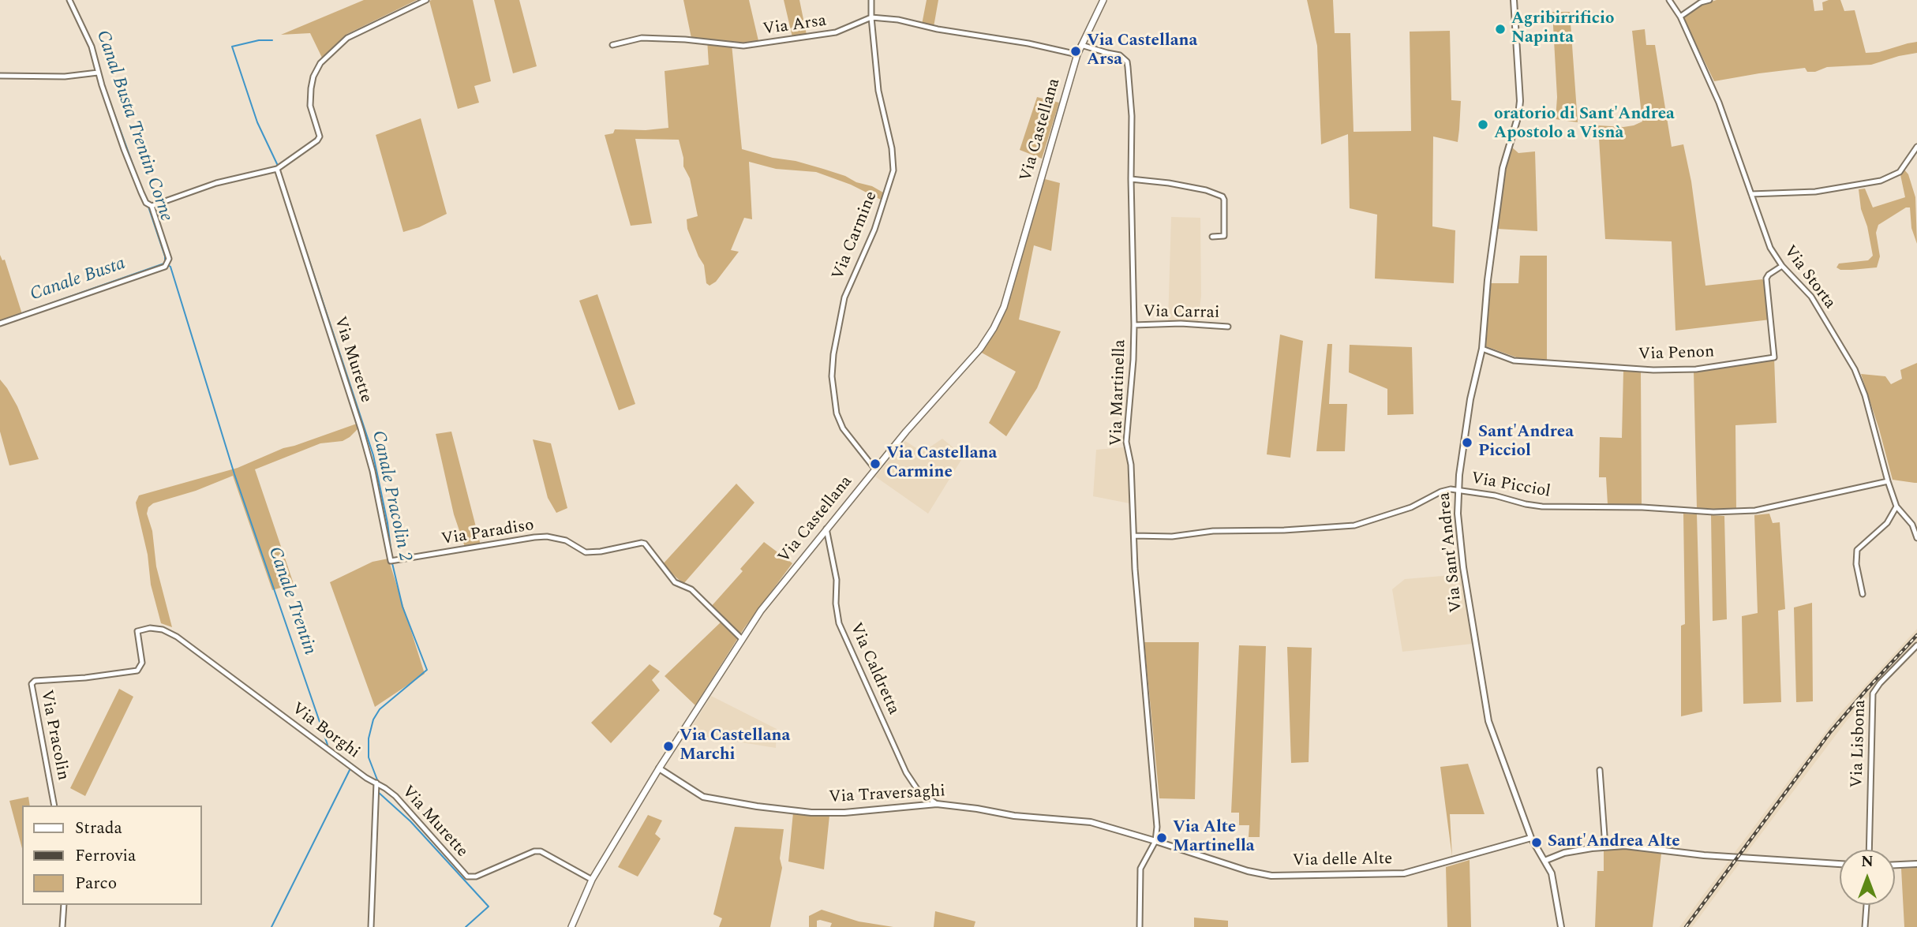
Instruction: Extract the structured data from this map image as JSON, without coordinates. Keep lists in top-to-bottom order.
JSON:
{
  "streets": {
    "main road": ["Via Castellana"],
    "street": [
      "Via Arsa",
      "Via Carmine",
      "Via Storta",
      "Via Carrai",
      "Via Penon",
      "Via Murette",
      "Via Martinella",
      "Via Picciol",
      "Via Paradiso",
      "Via Sant'Andrea",
      "Via Caldretta",
      "Via Borghi",
      "Via Pracolin",
      "Via Lisbona",
      "Via Traversaghi",
      "Via delle Alte"
    ]
  },
  "crossings": [
    ["Via Arsa", "Via Castellana"],
    ["Via Arsa", "Via Carmine"],
    ["Via Castellana", "Via Carmine"],
    ["Via Castellana", "Via Murette"],
    ["Via Castellana", "Via Martinella"],
    ["Via Castellana", "Via Paradiso"],
    ["Via Castellana", "Via Caldretta"],
    ["Via Castellana", "Via Traversaghi"],
    ["Via Storta", "Via Penon"],
    ["Via Storta", "Via Picciol"],
    ["Via Carrai", "Via Martinella"],
    ["Via Penon", "Via Sant'Andrea"],
    ["Via Murette", "Via Paradiso"],
    ["Via Murette", "Via Borghi"],
    ["Via Martinella", "Via Picciol"],
    ["Via Martinella", "Via Traversaghi"],
    ["Via Martinella", "Via delle Alte"],
    ["Via Picciol", "Via Sant'Andrea"],
    ["Via Sant'Andrea", "Via delle Alte"],
    ["Via Caldretta", "Via Traversaghi"],
    ["Via Borghi", "Via Pracolin"],
    ["Via Traversaghi", "Via delle Alte"]
  ],
  "water": [
    "Canal Busta Trentin Corne",
    "Canale Busta",
    "Canale Pracolin 2",
    "Canale Trentin"
  ],
  "places": [
    "Agribirrificio Napinta",
    "Via Castellana Arsa",
    "oratorio di Sant'Andrea Apostolo a Visnà",
    "Sant'Andrea Picciol",
    "Via Castellana Carmine",
    "Via Castellana Marchi",
    "Via Alte Martinella",
    "Sant'Andrea Alte"
  ],
  "legend": ["Strada", "Ferrovia", "Parco"],
  "north": "top"
}
